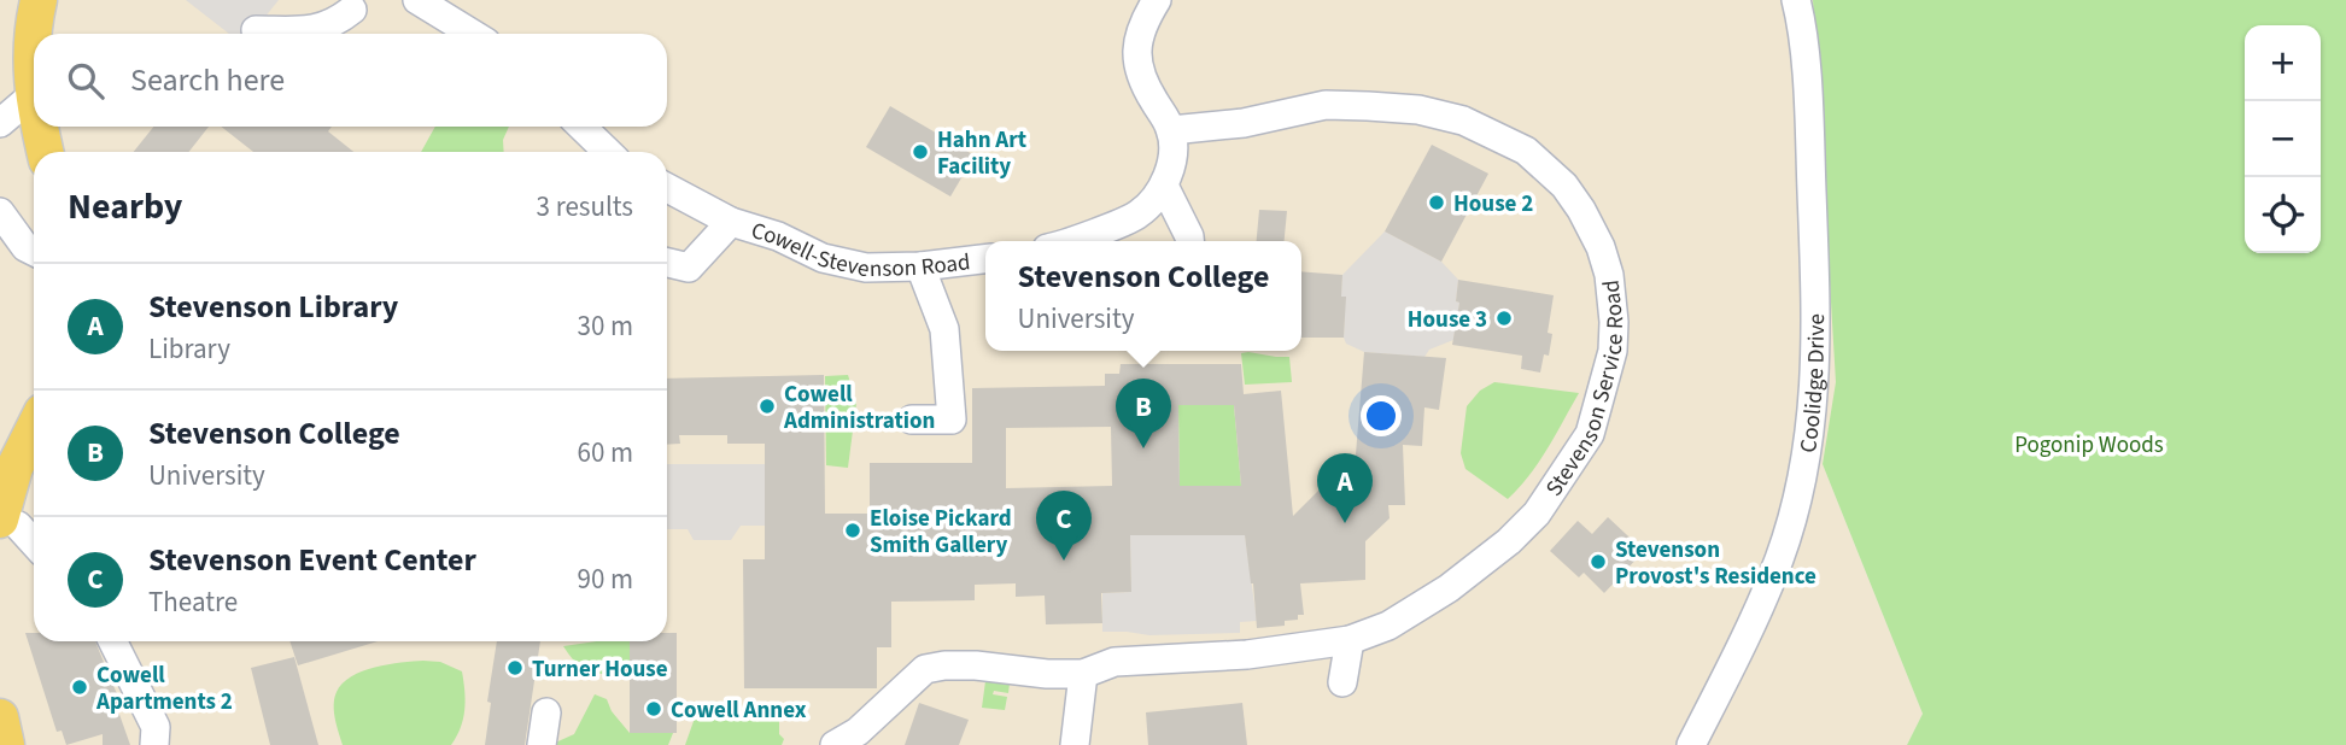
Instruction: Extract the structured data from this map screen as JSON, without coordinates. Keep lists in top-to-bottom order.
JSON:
{
  "streets": {
    "street": ["Cowell-Stevenson Road", "Coolidge Drive", "Stevenson Service Road"]
  },
  "parks": ["Pogonip Woods"],
  "places": [
    "Hahn Art Facility",
    "House 2",
    "House 3",
    "Cowell Administration",
    "Eloise Pickard Smith Gallery",
    "Stevenson Provost's Residence",
    "Turner House",
    "Cowell Apartments 2",
    "Cowell Annex"
  ],
  "page": {
    "map_buttons": ["+", "−"],
    "search": "Search here",
    "heading": ["Nearby", "3 results"],
    "popup": ["Stevenson College", "University"],
    "list": [
      {
        "mark": "A",
        "name": "Stevenson Library",
        "note": "Library",
        "value": "30 m"
      },
      {
        "mark": "B",
        "name": "Stevenson College",
        "note": "University",
        "value": "60 m"
      },
      {
        "mark": "C",
        "name": "Stevenson Event Center",
        "note": "Theatre",
        "value": "90 m"
      }
    ],
    "pins": ["B", "A", "C"]
  }
}
